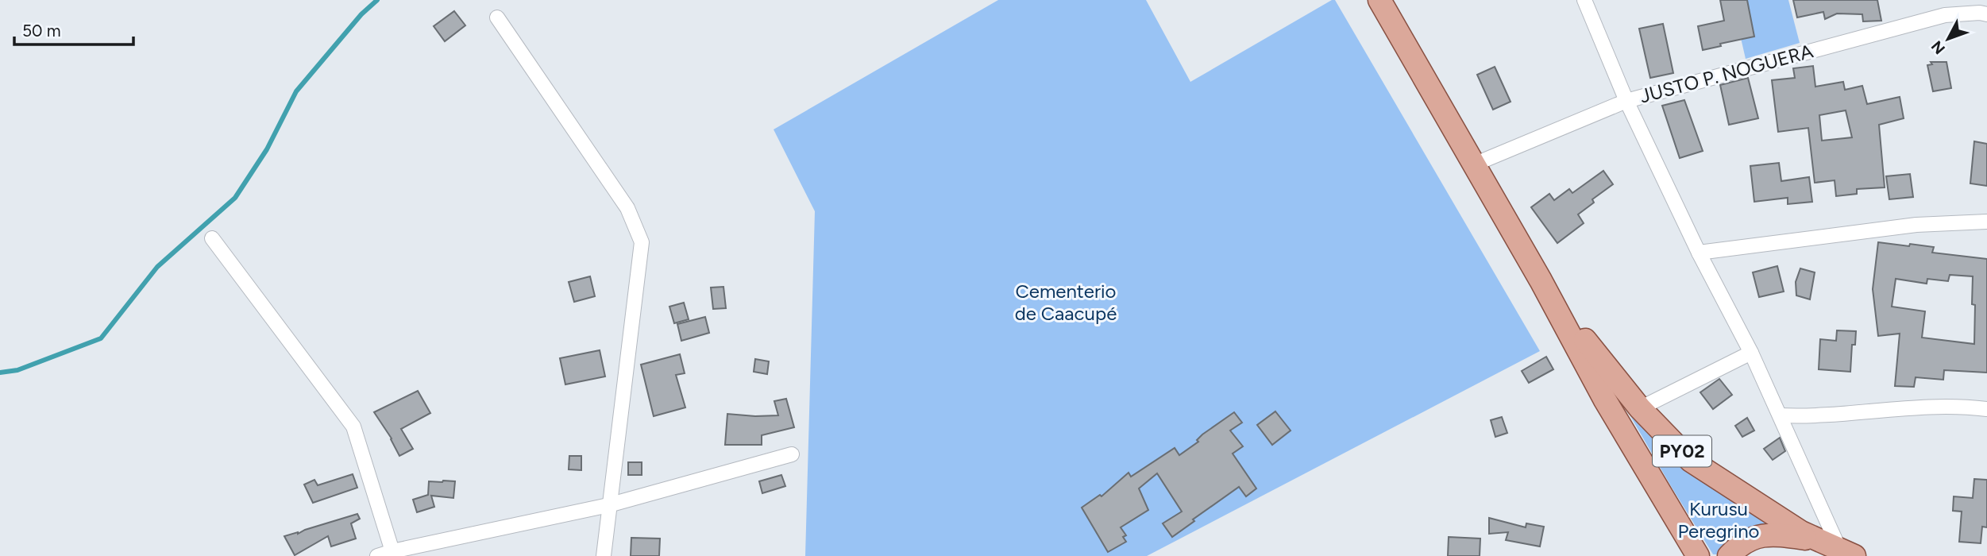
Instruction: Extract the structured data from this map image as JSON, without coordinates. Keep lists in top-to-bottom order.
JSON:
{
  "streets": {
    "main road": ["PY02"],
    "street": ["JUSTO P. NOGUERA"]
  },
  "crossings": [
    ["JUSTO P. NOGUERA", "PY02"]
  ],
  "parks": ["Cementerio de Caacupé", "Kurusu Peregrino"],
  "scale_bar": "50 m",
  "north": "bottom left"
}
